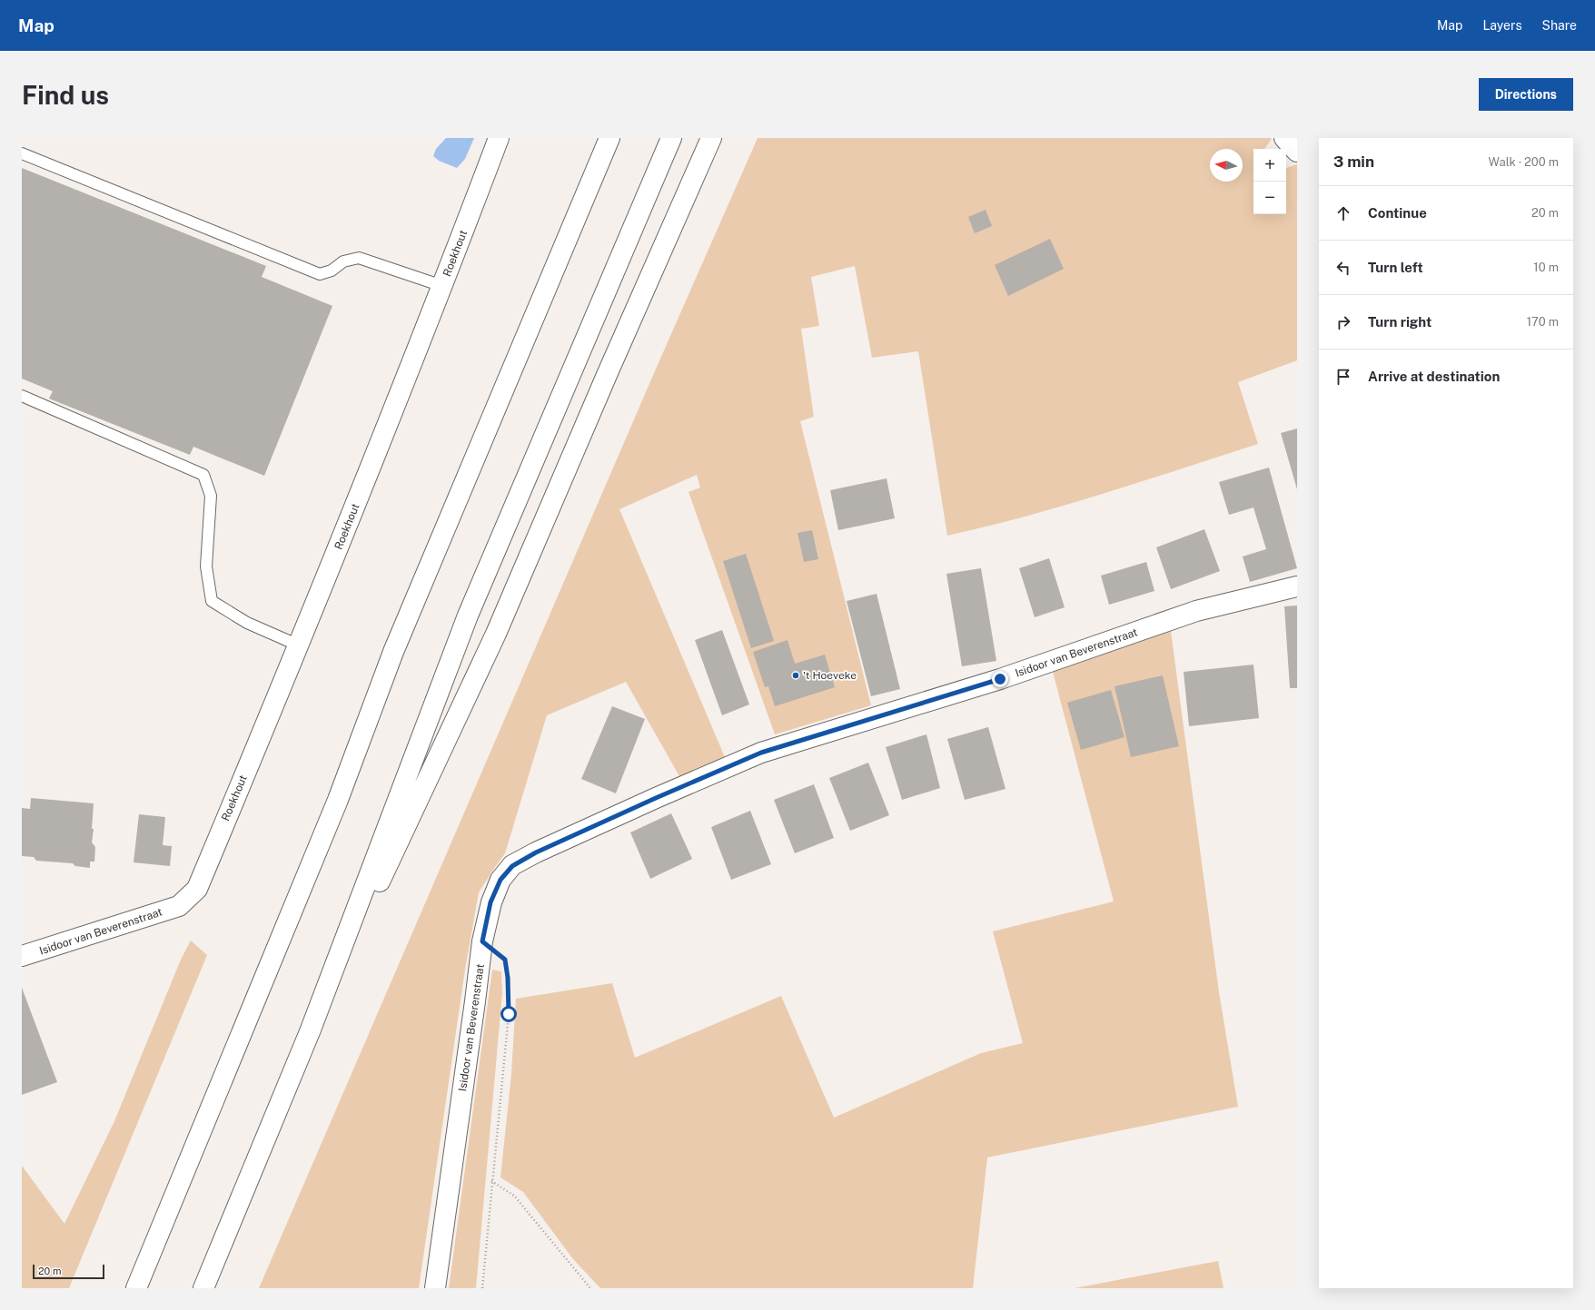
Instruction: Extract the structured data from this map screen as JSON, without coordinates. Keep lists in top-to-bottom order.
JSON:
{
  "streets": {
    "main road": ["Roekhout", "Isidoor van Beverenstraat"]
  },
  "crossings": [
    ["Roekhout", "Isidoor van Beverenstraat"]
  ],
  "places": ["'t Hoeveke"],
  "scale_bar": "20 m",
  "north": "left",
  "page": {
    "header": "Map",
    "nav": ["Map", "Layers", "Share"],
    "buttons": "Directions",
    "title": "Find us",
    "heading": ["3 min", "Walk · 200 m"],
    "map_buttons": ["+", "−"],
    "list": [
      ["Continue", "20 m"],
      ["Turn left", "10 m"],
      ["Turn right", "170 m"],
      "Arrive at destination"
    ],
    "scale": "20 m"
  }
}
